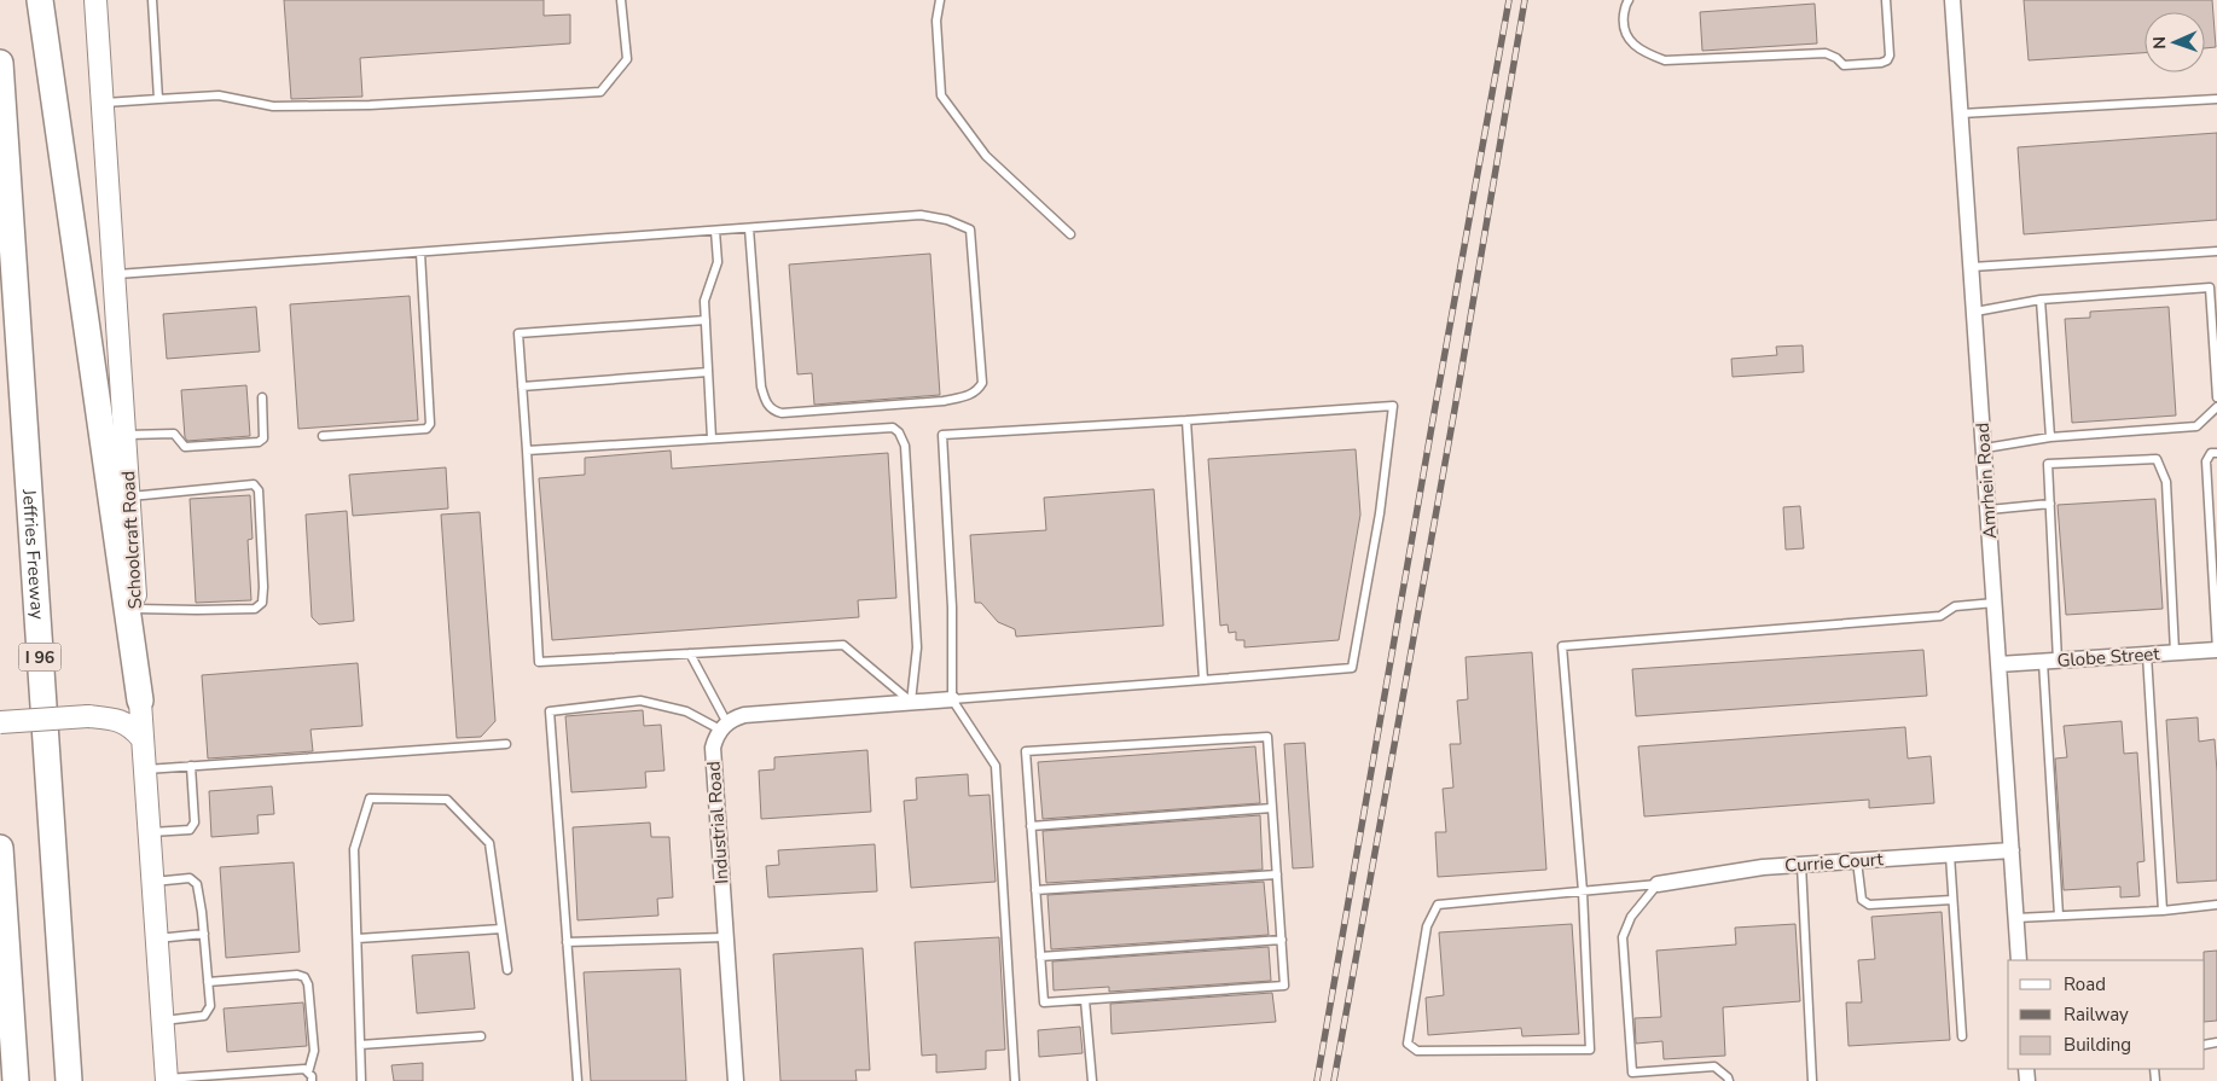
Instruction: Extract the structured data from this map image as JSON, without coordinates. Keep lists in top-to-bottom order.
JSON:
{
  "streets": {
    "highway": ["Jeffries Freeway", "I 96"],
    "main road": ["Schoolcraft Road"],
    "street": [
      "Amrhein Road",
      "Globe Street",
      "Industrial Road",
      "Currie Court"
    ]
  },
  "crossings": [
    ["Amrhein Road", "Globe Street"],
    ["Amrhein Road", "Currie Court"]
  ],
  "legend": ["Road", "Railway", "Building"],
  "north": "left"
}
